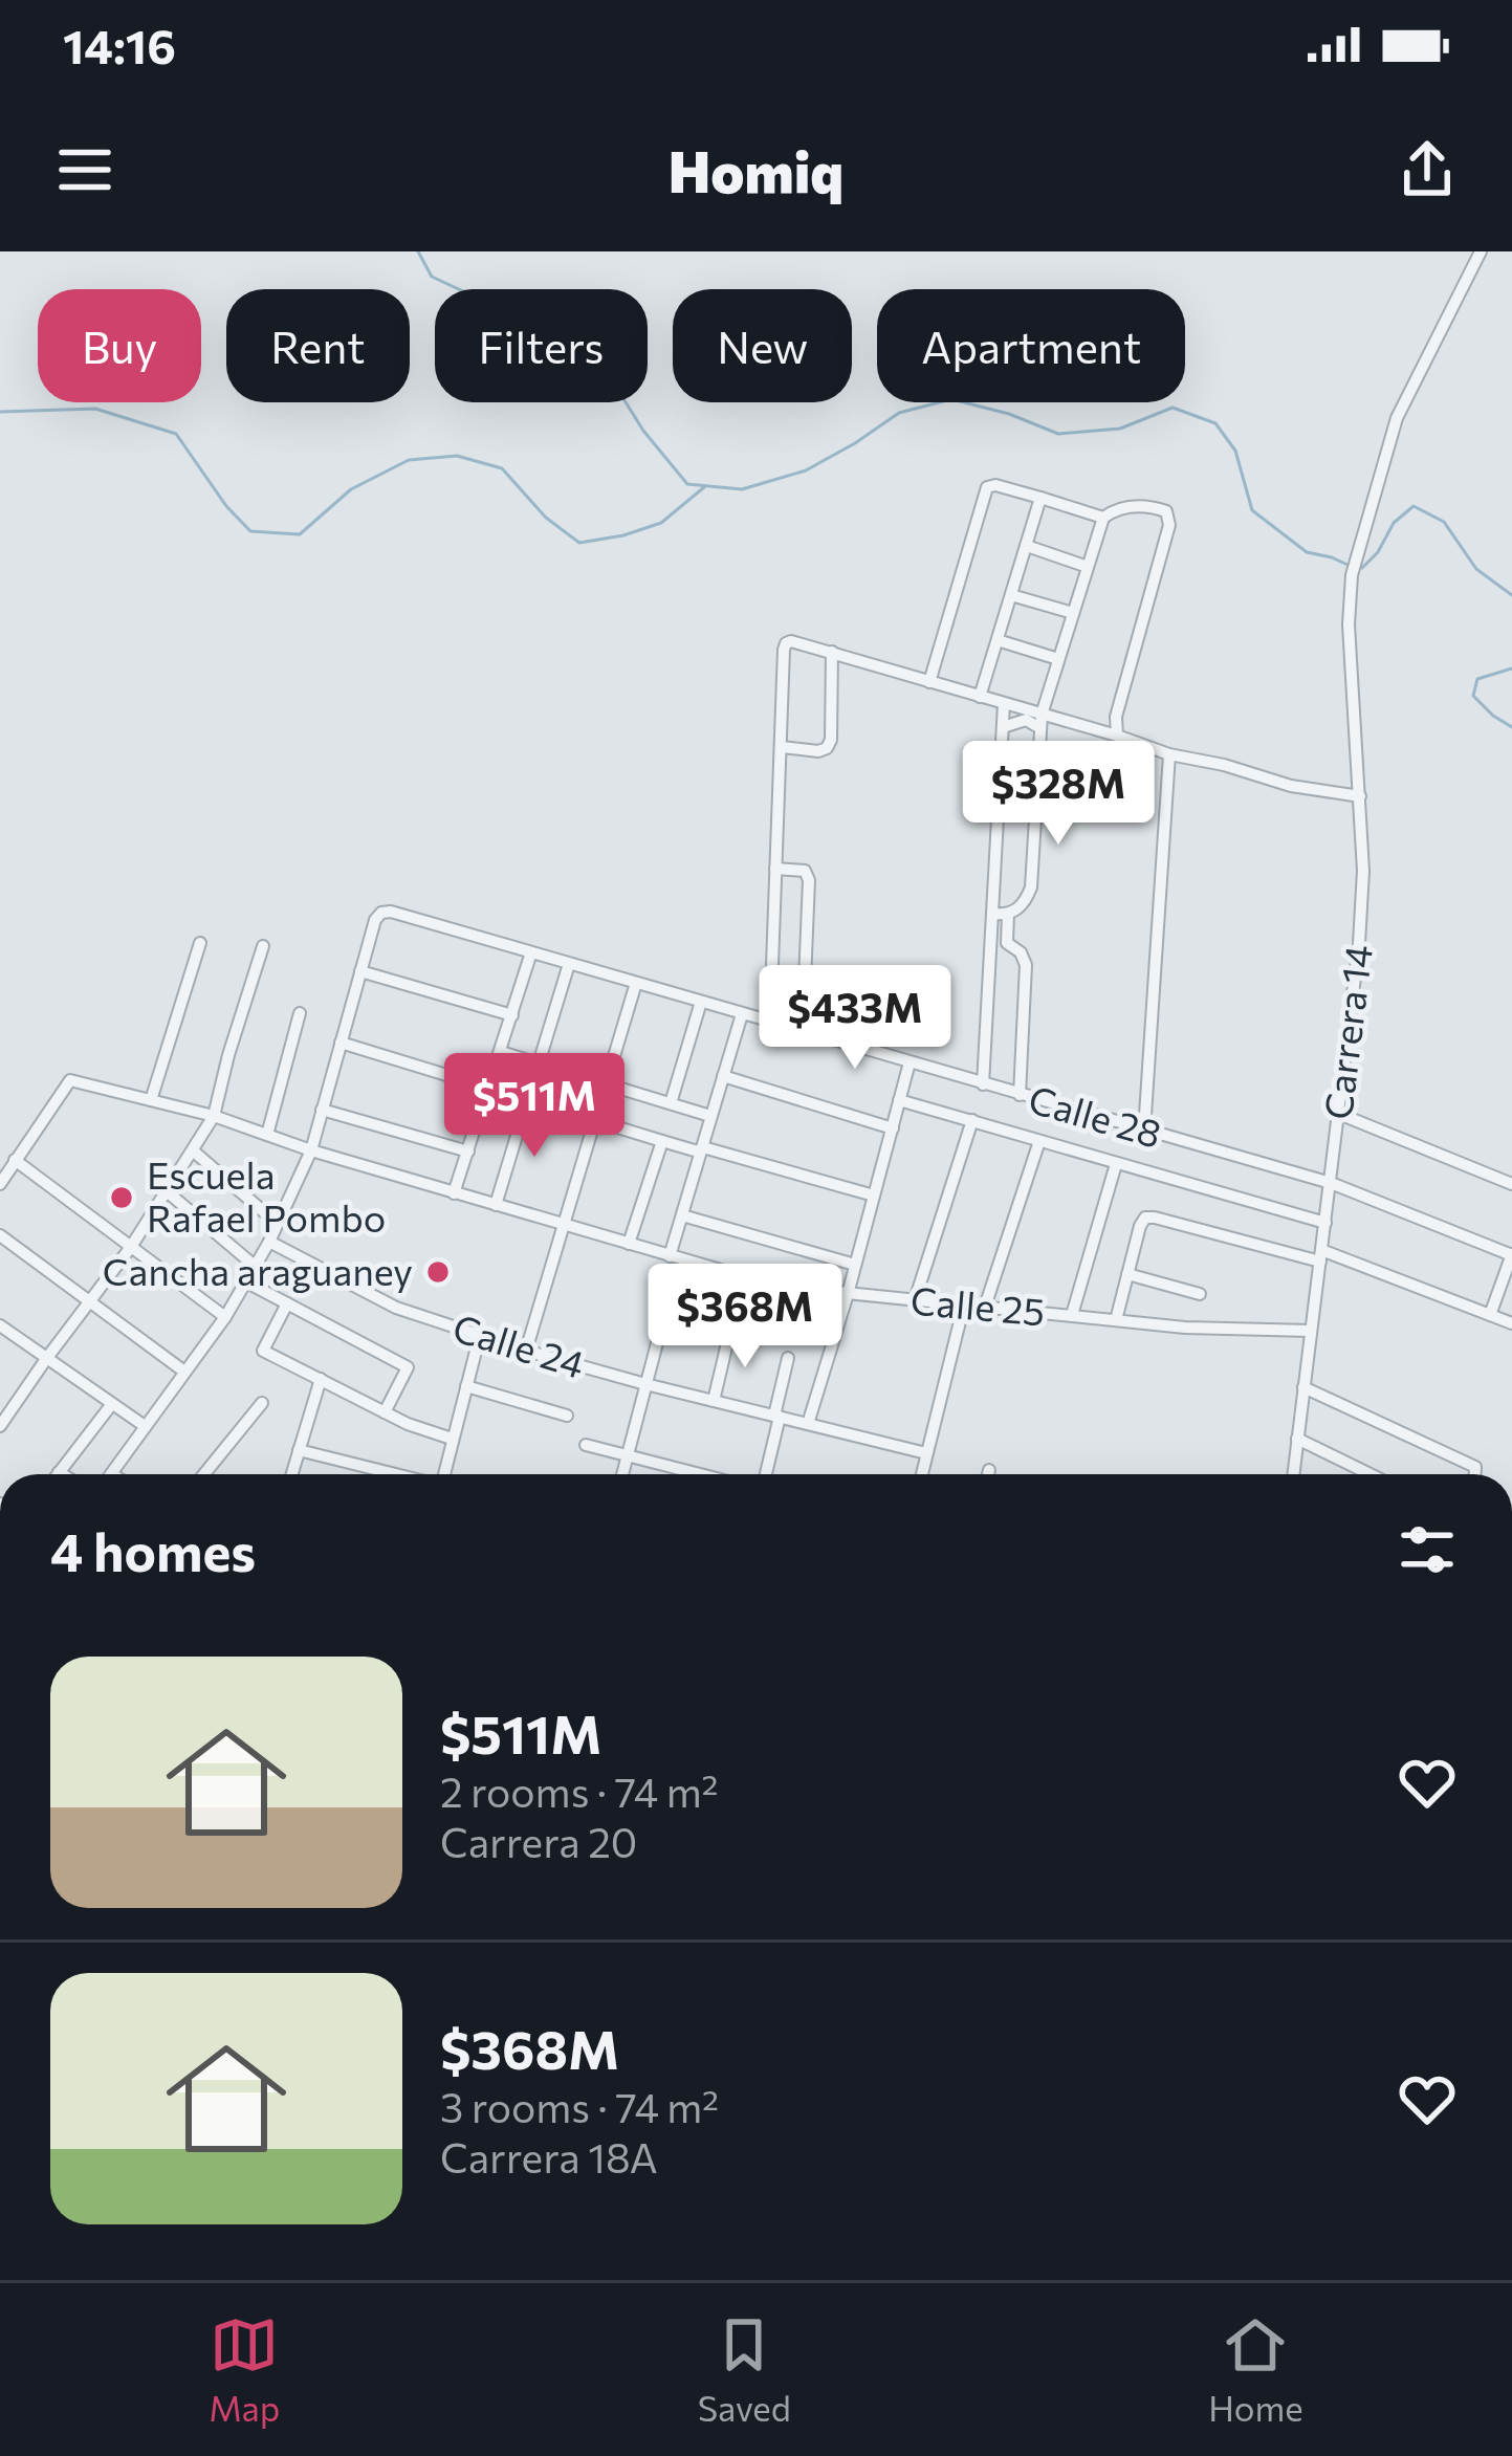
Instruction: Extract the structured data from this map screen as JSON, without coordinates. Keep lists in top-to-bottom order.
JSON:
{
  "streets": {
    "street": [
      "Carrera 14",
      "Calle 28",
      "Calle 25",
      "Calle 24"
    ]
  },
  "crossings": [
    ["Carrera 14", "Calle 28"],
    ["Carrera 14", "Calle 25"]
  ],
  "places": ["Escuela Rafael Pombo", "Cancha araguaney"],
  "page": {
    "status": "14:16",
    "header": "Homiq",
    "chip": [
      "Buy",
      "Rent",
      "Filters",
      "New",
      "Apartment"
    ],
    "price": [
      "$328M",
      "$433M",
      "$511M",
      "$368M"
    ],
    "heading": "4 homes",
    "list": [
      {
        "name": "$511M",
        "note": "2 rooms · 74 m² · Carrera 20"
      },
      {
        "name": "$368M",
        "note": "3 rooms · 74 m² · Carrera 18A"
      }
    ],
    "tabs": ["Map", "Saved", "Home"]
  }
}
